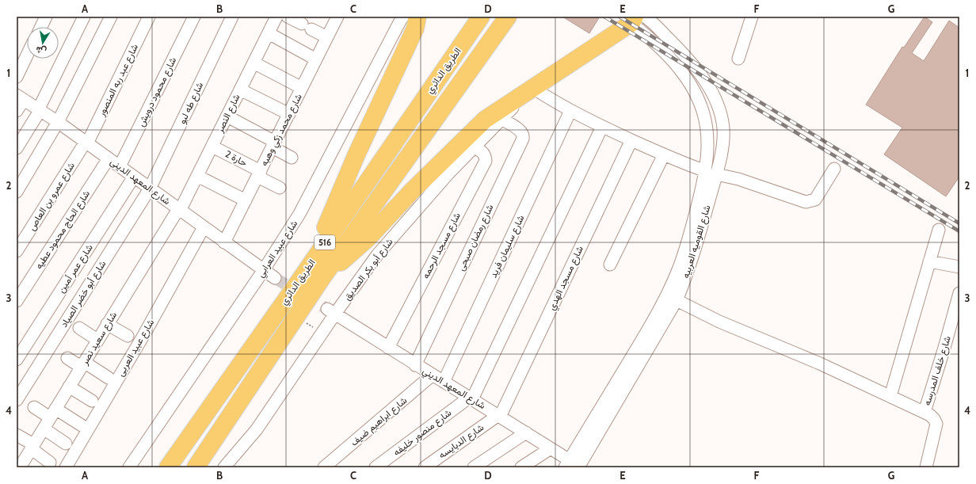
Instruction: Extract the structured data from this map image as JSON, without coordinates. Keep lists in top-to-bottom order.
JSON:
{
  "streets": {
    "highway": ["الطريق الدائري", "516"],
    "street": [
      "شارع عبد ربه المنصور",
      "شارع محمود درويش",
      "شارع طه لبو",
      "شارع النصر",
      "شارع محمد زكي وهبه",
      "حارة 2",
      "شارع المعهد الدينى",
      "شارع عمرو بن العاص",
      "شارع الحاج محمود عطيه",
      "شارع رمضان صبحى",
      "شارع القوميه العربيه",
      "شارع مسجد الرحمه",
      "شارع سليمان فريد",
      "شارع عبيد العرابي",
      "شارع عمر أمين",
      "شارع أبو بكر الصديق",
      "شارع مسجد الهدي",
      "شارع أبو خضر الصياد",
      "شارع سعيد نصر",
      "شارع عبيد العربى",
      "شارع خلف المدرسه",
      "شارع المعهد الديني",
      "شارع ابراهيم ضيف",
      "شارع منصور خليفه",
      "شارع الدبايسه"
    ]
  },
  "crossings": [
    ["شارع عبد ربه المنصور", "شارع المعهد الدينى"],
    ["شارع عبد ربه المنصور", "شارع عمرو بن العاص"],
    ["شارع محمود درويش", "شارع المعهد الدينى"],
    ["شارع طه لبو", "شارع المعهد الدينى"],
    ["شارع طه لبو", "شارع أبو خضر الصياد"],
    ["شارع النصر", "حارة 2"],
    ["شارع النصر", "شارع المعهد الدينى"],
    ["شارع النصر", "شارع سعيد نصر"],
    ["شارع محمد زكي وهبه", "حارة 2"],
    ["شارع محمد زكي وهبه", "شارع المعهد الدينى"],
    ["شارع المعهد الدينى", "شارع عمرو بن العاص"],
    ["شارع المعهد الدينى", "شارع الحاج محمود عطيه"],
    ["شارع المعهد الدينى", "شارع عبيد العرابي"],
    ["شارع المعهد الدينى", "شارع عمر أمين"],
    ["شارع المعهد الدينى", "شارع أبو خضر الصياد"],
    ["شارع المعهد الدينى", "شارع سعيد نصر"],
    ["شارع المعهد الدينى", "شارع عبيد العربى"],
    ["شارع رمضان صبحى", "شارع أبو بكر الصديق"],
    ["شارع رمضان صبحى", "شارع المعهد الديني"],
    ["شارع القوميه العربيه", "شارع المعهد الديني"],
    ["شارع مسجد الرحمه", "شارع أبو بكر الصديق"],
    ["شارع مسجد الرحمه", "شارع المعهد الديني"],
    ["شارع سليمان فريد", "شارع المعهد الديني"],
    ["شارع أبو بكر الصديق", "شارع المعهد الديني"],
    ["شارع مسجد الهدي", "شارع المعهد الديني"],
    ["شارع مسجد الهدي", "شارع الدبايسه"],
    ["شارع المعهد الديني", "شارع ابراهيم ضيف"],
    ["شارع المعهد الديني", "شارع منصور خليفه"],
    ["شارع المعهد الديني", "شارع الدبايسه"]
  ],
  "north": "bottom",
  "grid": {
    "columns": [
      "A",
      "B",
      "C",
      "D",
      "E",
      "F",
      "G"
    ],
    "rows": [
      "1",
      "2",
      "3",
      "4"
    ]
  }
}
